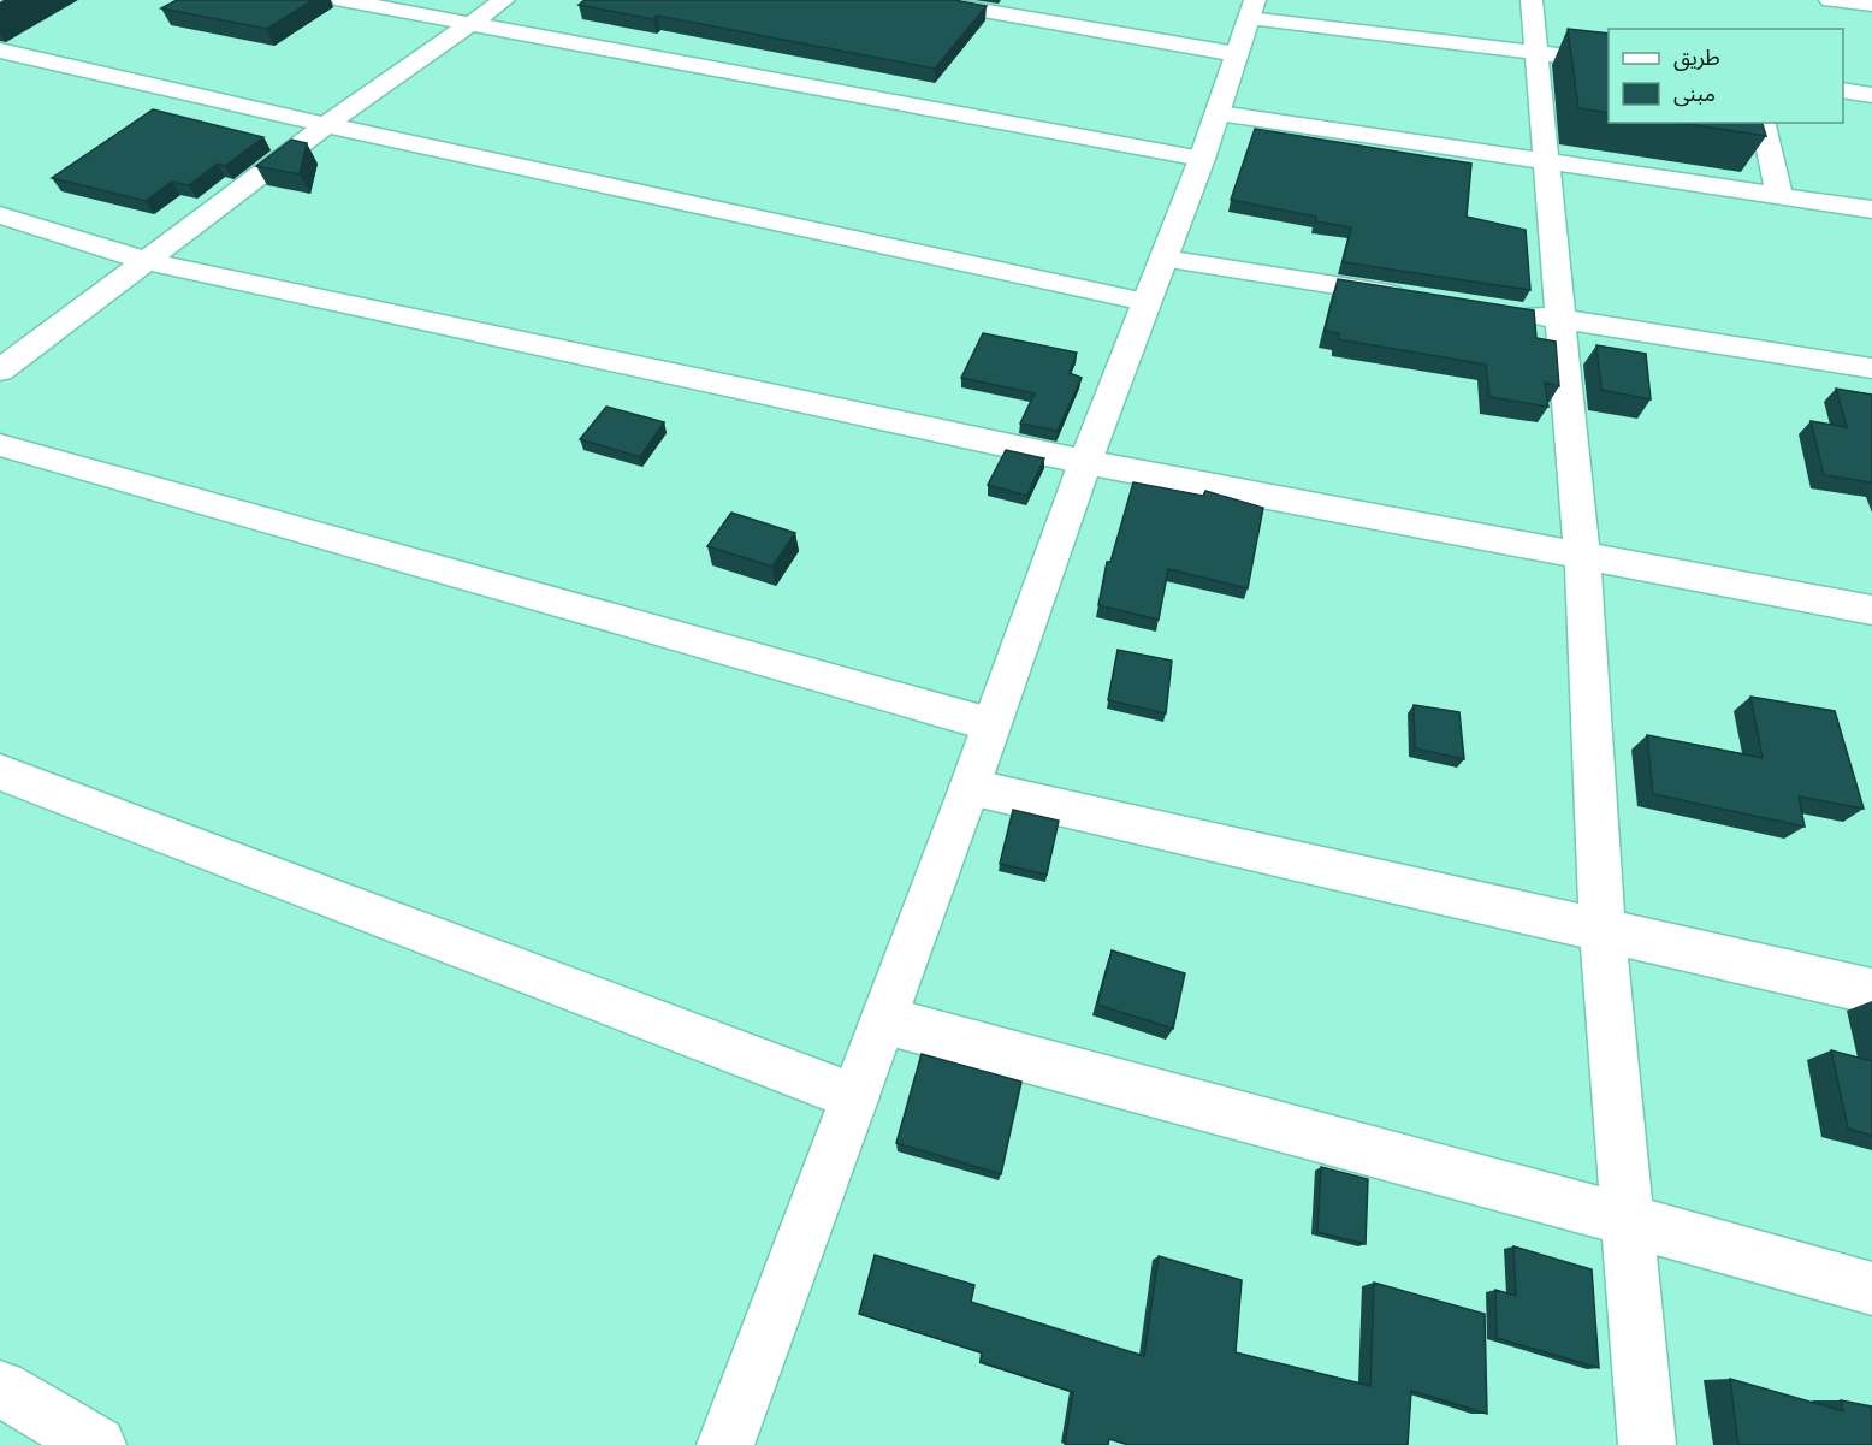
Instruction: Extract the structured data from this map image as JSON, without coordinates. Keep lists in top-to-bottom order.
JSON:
{
  "legend": ["طريق", "مبنى"]
}
